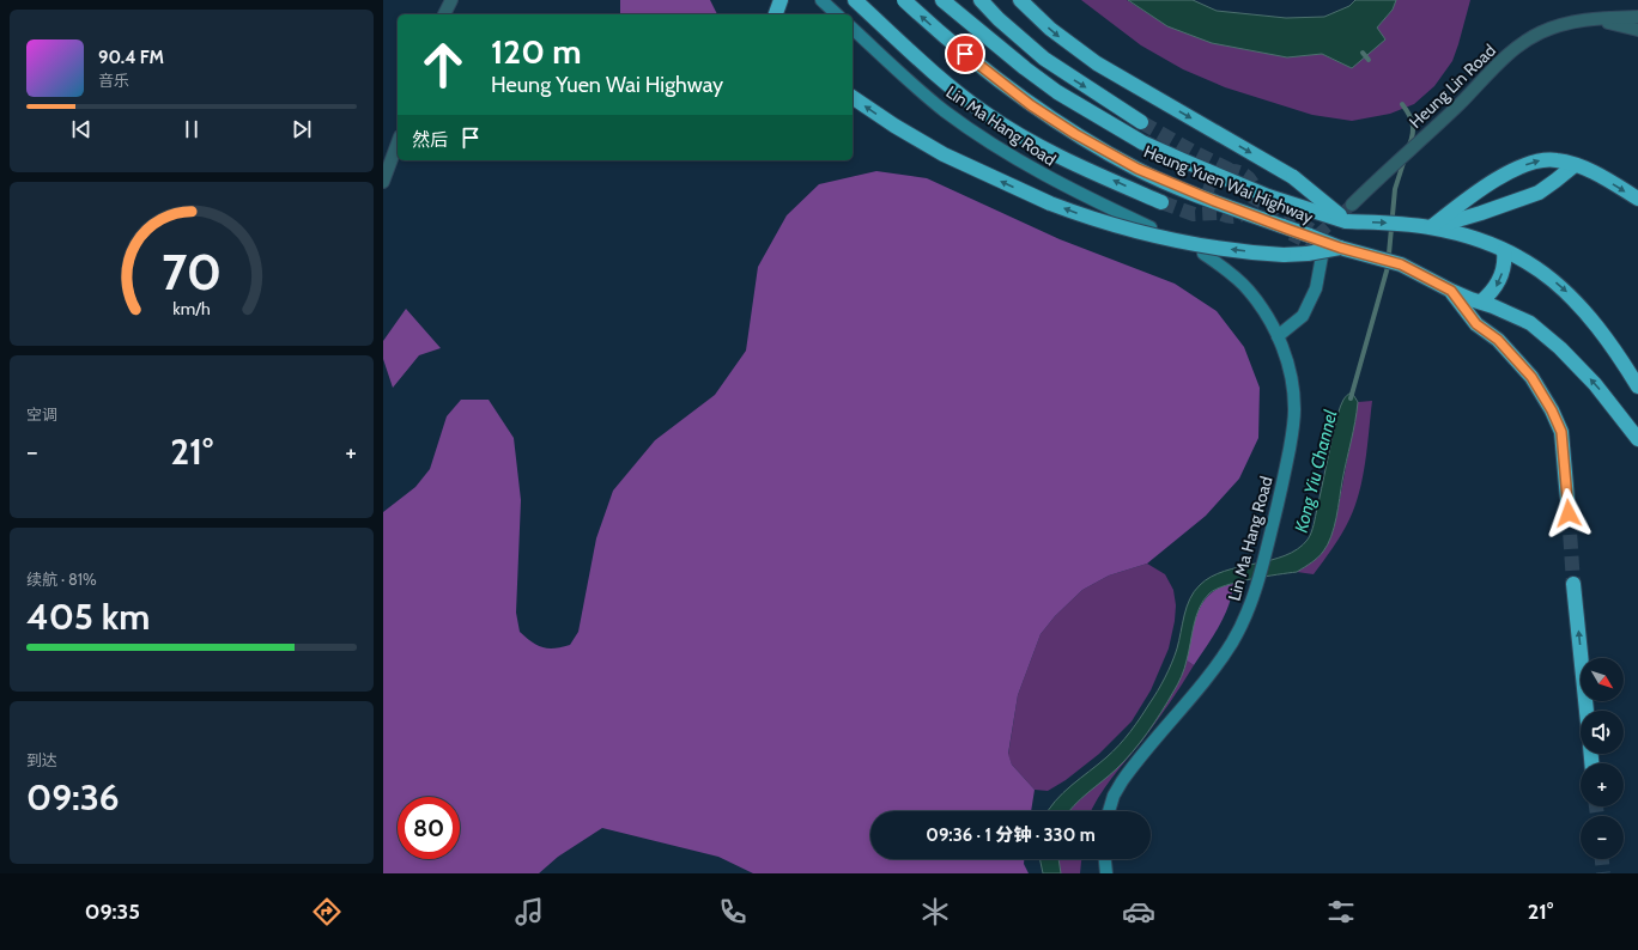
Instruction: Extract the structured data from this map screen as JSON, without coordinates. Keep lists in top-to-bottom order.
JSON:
{
  "streets": {
    "highway": ["Heung Yuen Wai Highway"],
    "street": ["Heung Lin Road", "Lin Ma Hang Road"]
  },
  "water": ["Kong Yiu Channel"],
  "north": "bottom right",
  "page": {
    "turn": ["120 m", "Heung Yuen Wai Highway"],
    "song": ["90.4 FM", "音乐"],
    "then": "然后",
    "tile": [
      "空调",
      ["续航 · 81%", "405 km"],
      ["到达", "09:36"]
    ],
    "heat": ["−", "21°", "+"],
    "map_buttons": ["+", "−"],
    "limit": "80",
    "trip": "09:36 · 1 分钟 · 330 m",
    "tabs": ["09:35", "21°"],
    "gauge": ["70", "km/h"]
  }
}
